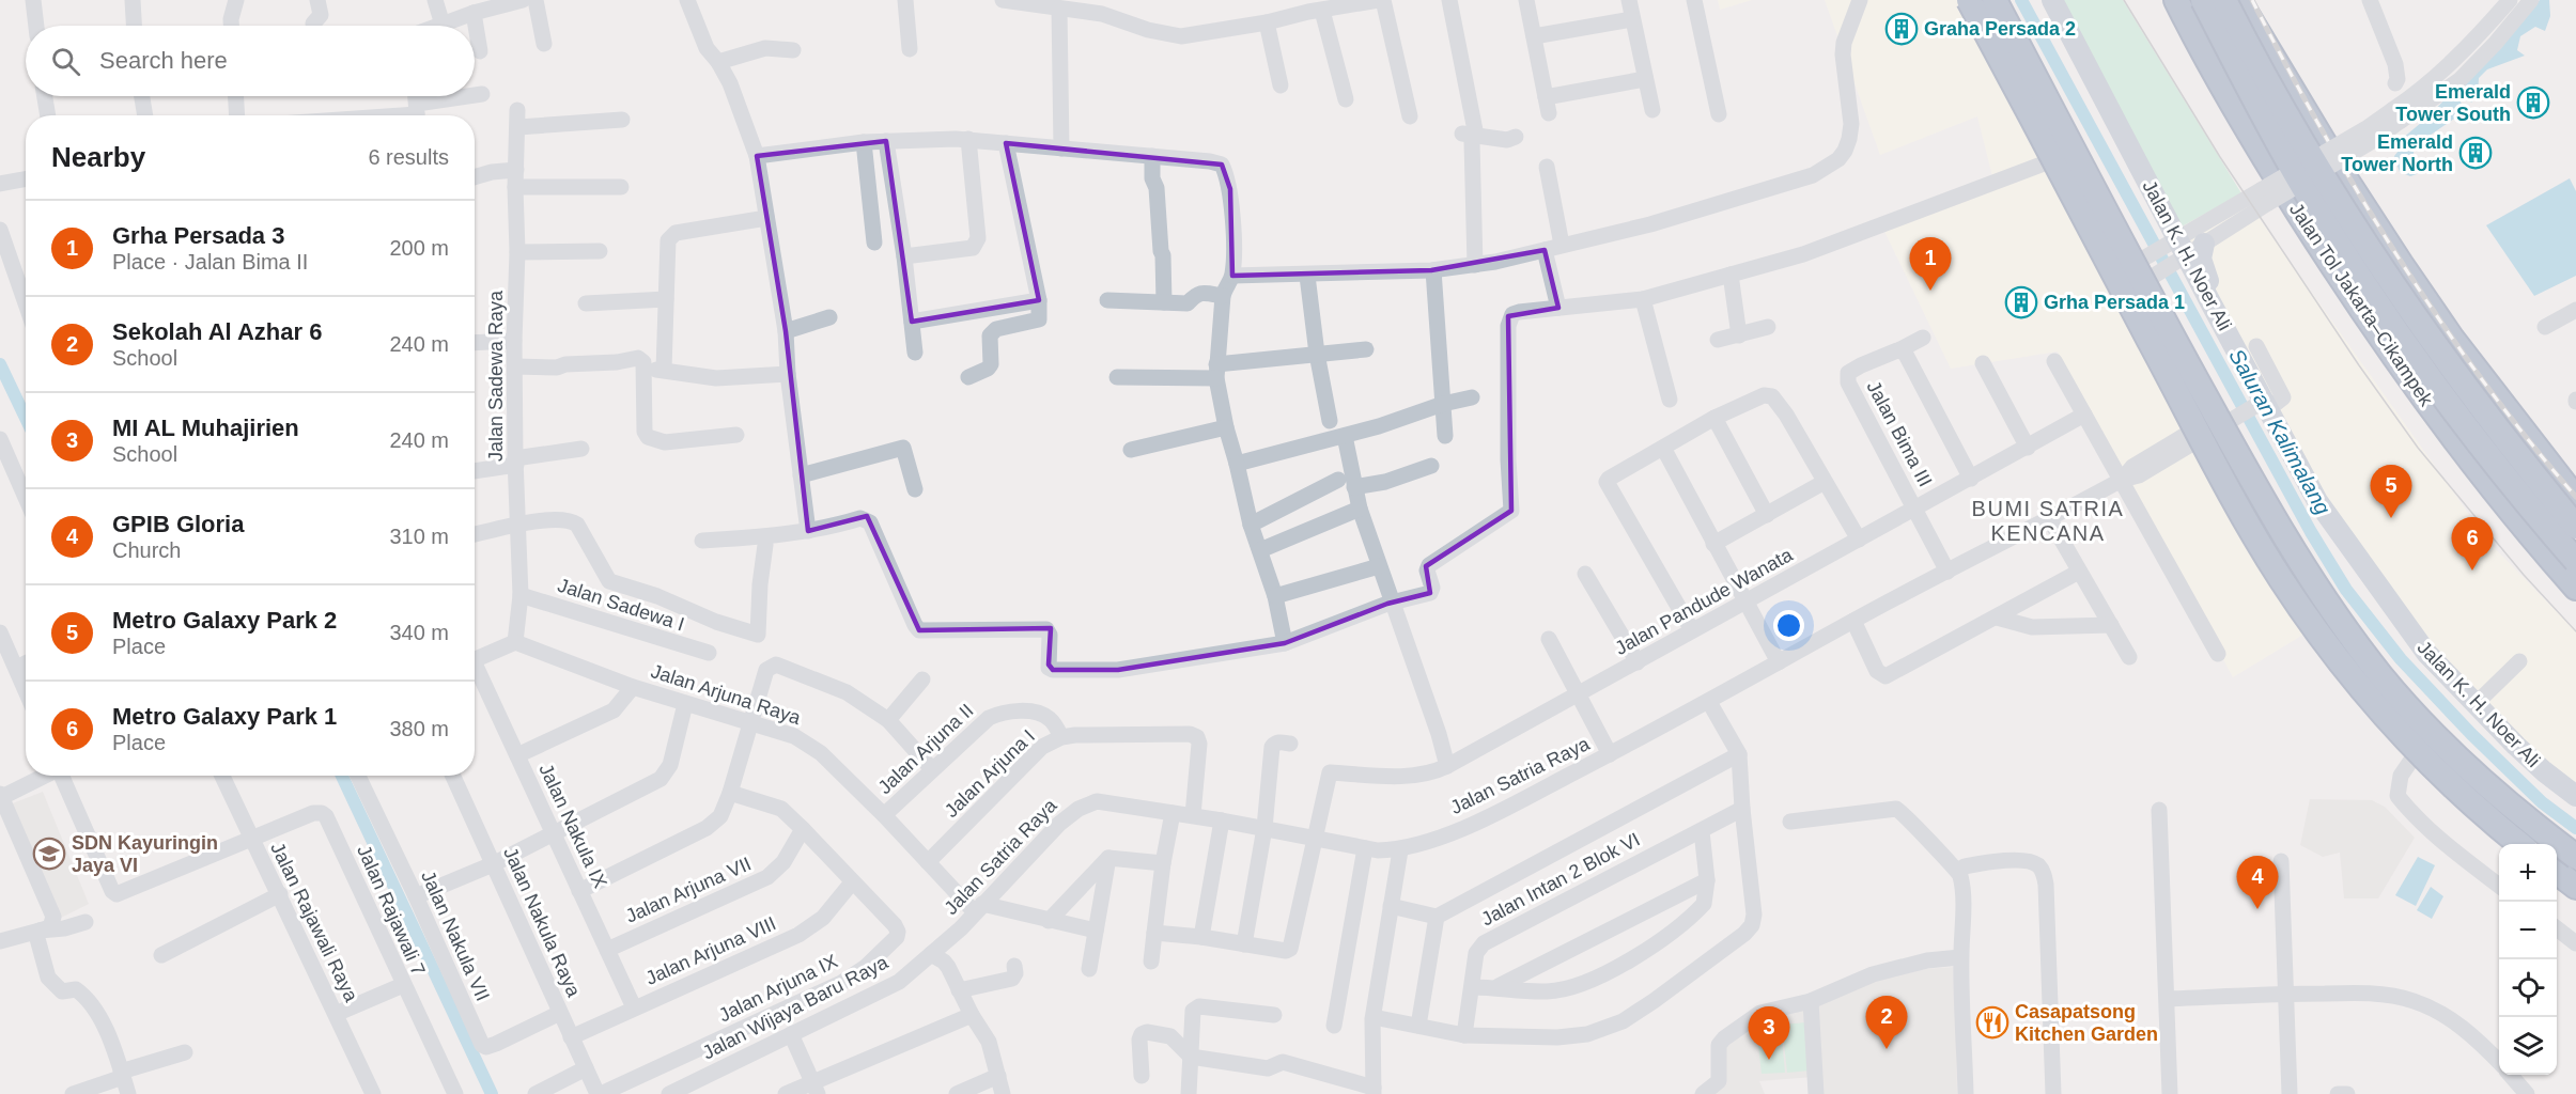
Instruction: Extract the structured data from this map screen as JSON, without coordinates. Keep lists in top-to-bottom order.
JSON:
{
  "streets": {
    "highway": ["Jalan Tol Jakarta–Cikampek"],
    "main road": ["Jalan K. H. Noer Ali"],
    "street": [
      "Jalan Sadewa Raya",
      "Jalan Bima III",
      "Jalan Pandude Wanata",
      "Jalan Sadewa I",
      "Jalan Arjuna Raya",
      "Jalan Arjuna II",
      "Jalan Arjuna I",
      "Jalan Satria Raya",
      "Jalan Nakula IX",
      "Jalan Intan 2 Blok VI",
      "Jalan Arjuna VII",
      "Jalan Rajawali 7",
      "Jalan Rajawali Raya",
      "Jalan Nakula Raya",
      "Jalan Nakula VII",
      "Jalan Arjuna VIII",
      "Jalan Arjuna IX",
      "Jalan Wijaya Baru Raya"
    ]
  },
  "crossings": [
    ["Jalan K. H. Noer Ali", "Jalan Satria Raya"],
    ["Jalan Sadewa Raya", "Jalan Sadewa I"],
    ["Jalan Sadewa Raya", "Jalan Arjuna Raya"],
    ["Jalan Bima III", "Jalan Pandude Wanata"],
    ["Jalan Bima III", "Jalan Satria Raya"],
    ["Jalan Pandude Wanata", "Jalan Satria Raya"],
    ["Jalan Arjuna Raya", "Jalan Arjuna II"],
    ["Jalan Arjuna Raya", "Jalan Arjuna I"],
    ["Jalan Arjuna Raya", "Jalan Satria Raya"],
    ["Jalan Arjuna II", "Jalan Arjuna I"],
    ["Jalan Arjuna I", "Jalan Satria Raya"],
    ["Jalan Satria Raya", "Jalan Wijaya Baru Raya"],
    ["Jalan Nakula IX", "Jalan Arjuna VII"],
    ["Jalan Nakula IX", "Jalan Arjuna VIII"],
    ["Jalan Arjuna VII", "Jalan Arjuna IX"],
    ["Jalan Rajawali 7", "Jalan Rajawali Raya"],
    ["Jalan Nakula Raya", "Jalan Nakula VII"],
    ["Jalan Nakula Raya", "Jalan Arjuna VIII"],
    ["Jalan Nakula Raya", "Jalan Arjuna IX"],
    ["Jalan Arjuna VIII", "Jalan Arjuna IX"]
  ],
  "districts": ["BUMI SATRIA KENCANA"],
  "water": ["Saluran Kalimalang"],
  "places": {
    "building": [
      "Graha Persada 2",
      "Emerald Tower South",
      "Emerald Tower North",
      "Grha Persada 1"
    ],
    "school or university": ["SDN Kayuringin Jaya VI"],
    "restaurant": ["Casapatsong Kitchen Garden"]
  },
  "page": {
    "search": "Search here",
    "heading": ["Nearby", "6 results"],
    "list": [
      {
        "mark": "1",
        "name": "Grha Persada 3",
        "note": "Place · Jalan Bima II",
        "value": "200 m"
      },
      {
        "mark": "2",
        "name": "Sekolah Al Azhar 6",
        "note": "School",
        "value": "240 m"
      },
      {
        "mark": "3",
        "name": "MI AL Muhajirien",
        "note": "School",
        "value": "240 m"
      },
      {
        "mark": "4",
        "name": "GPIB Gloria",
        "note": "Church",
        "value": "310 m"
      },
      {
        "mark": "5",
        "name": "Metro Galaxy Park 2",
        "note": "Place",
        "value": "340 m"
      },
      {
        "mark": "6",
        "name": "Metro Galaxy Park 1",
        "note": "Place",
        "value": "380 m"
      }
    ],
    "pins": [
      "1",
      "5",
      "6",
      "4",
      "2",
      "3"
    ],
    "map_buttons": ["+", "−"]
  }
}
